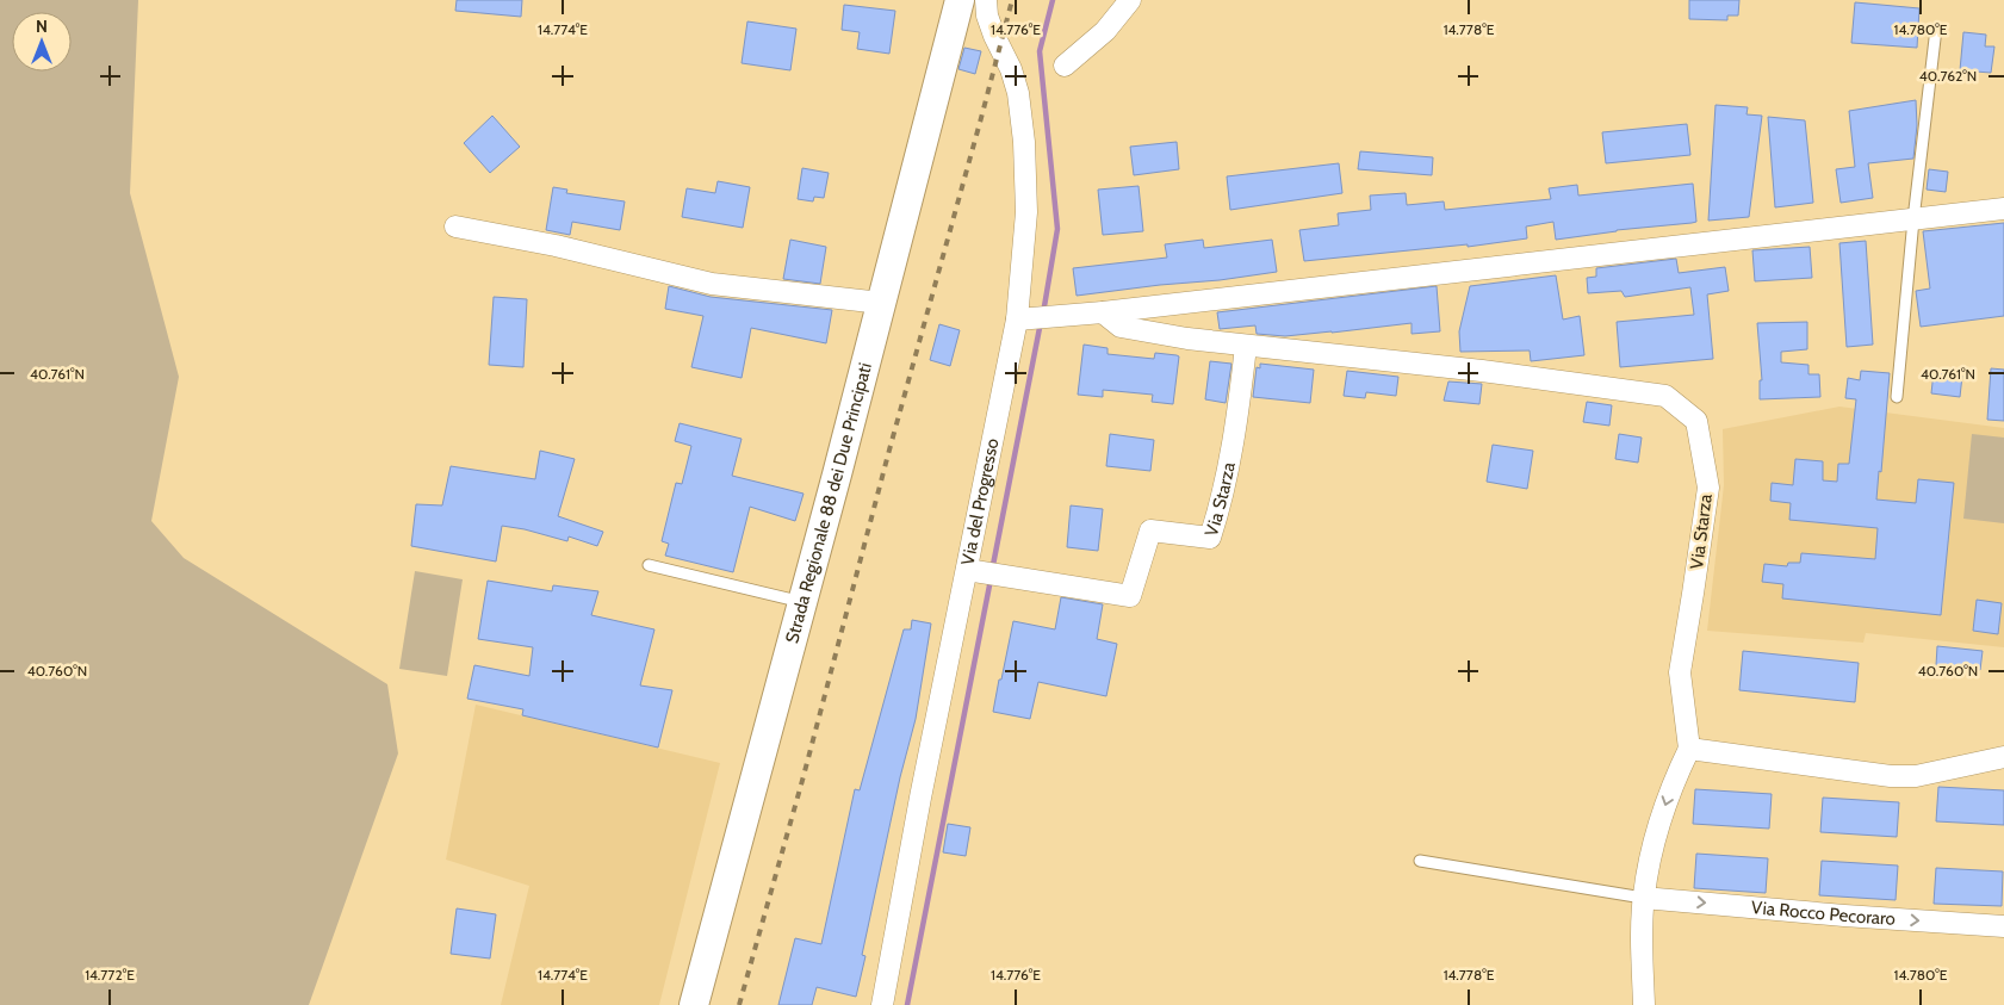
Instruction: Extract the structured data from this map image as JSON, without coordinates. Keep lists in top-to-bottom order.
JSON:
{
  "streets": {
    "main road": ["Strada Regionale 88 dei Due Principati"],
    "street": ["Via Starza", "Via del Progresso", "Via Rocco Pecoraro"]
  },
  "crossings": [
    ["Via Starza", "Via del Progresso"]
  ],
  "north": "top",
  "coordinates": [
    "14.774°E",
    "14.776°E",
    "14.778°E",
    "14.780°E",
    "40.762°N",
    "40.761°N",
    "40.760°N",
    "14.772°E"
  ]
}
